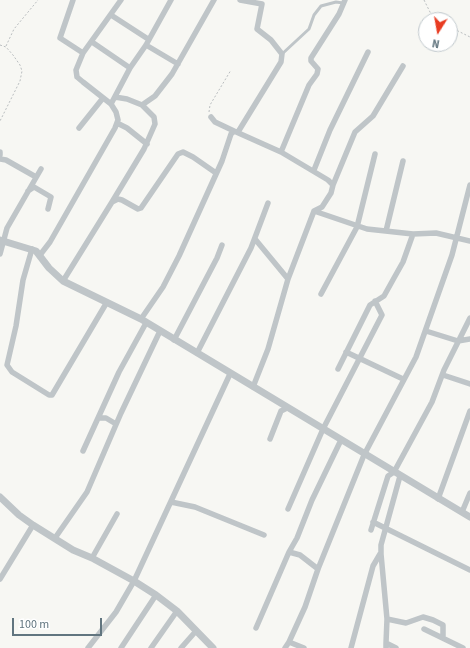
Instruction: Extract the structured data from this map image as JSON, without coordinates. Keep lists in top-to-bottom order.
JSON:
{
  "scale_bar": "100 m",
  "north": "bottom"
}
